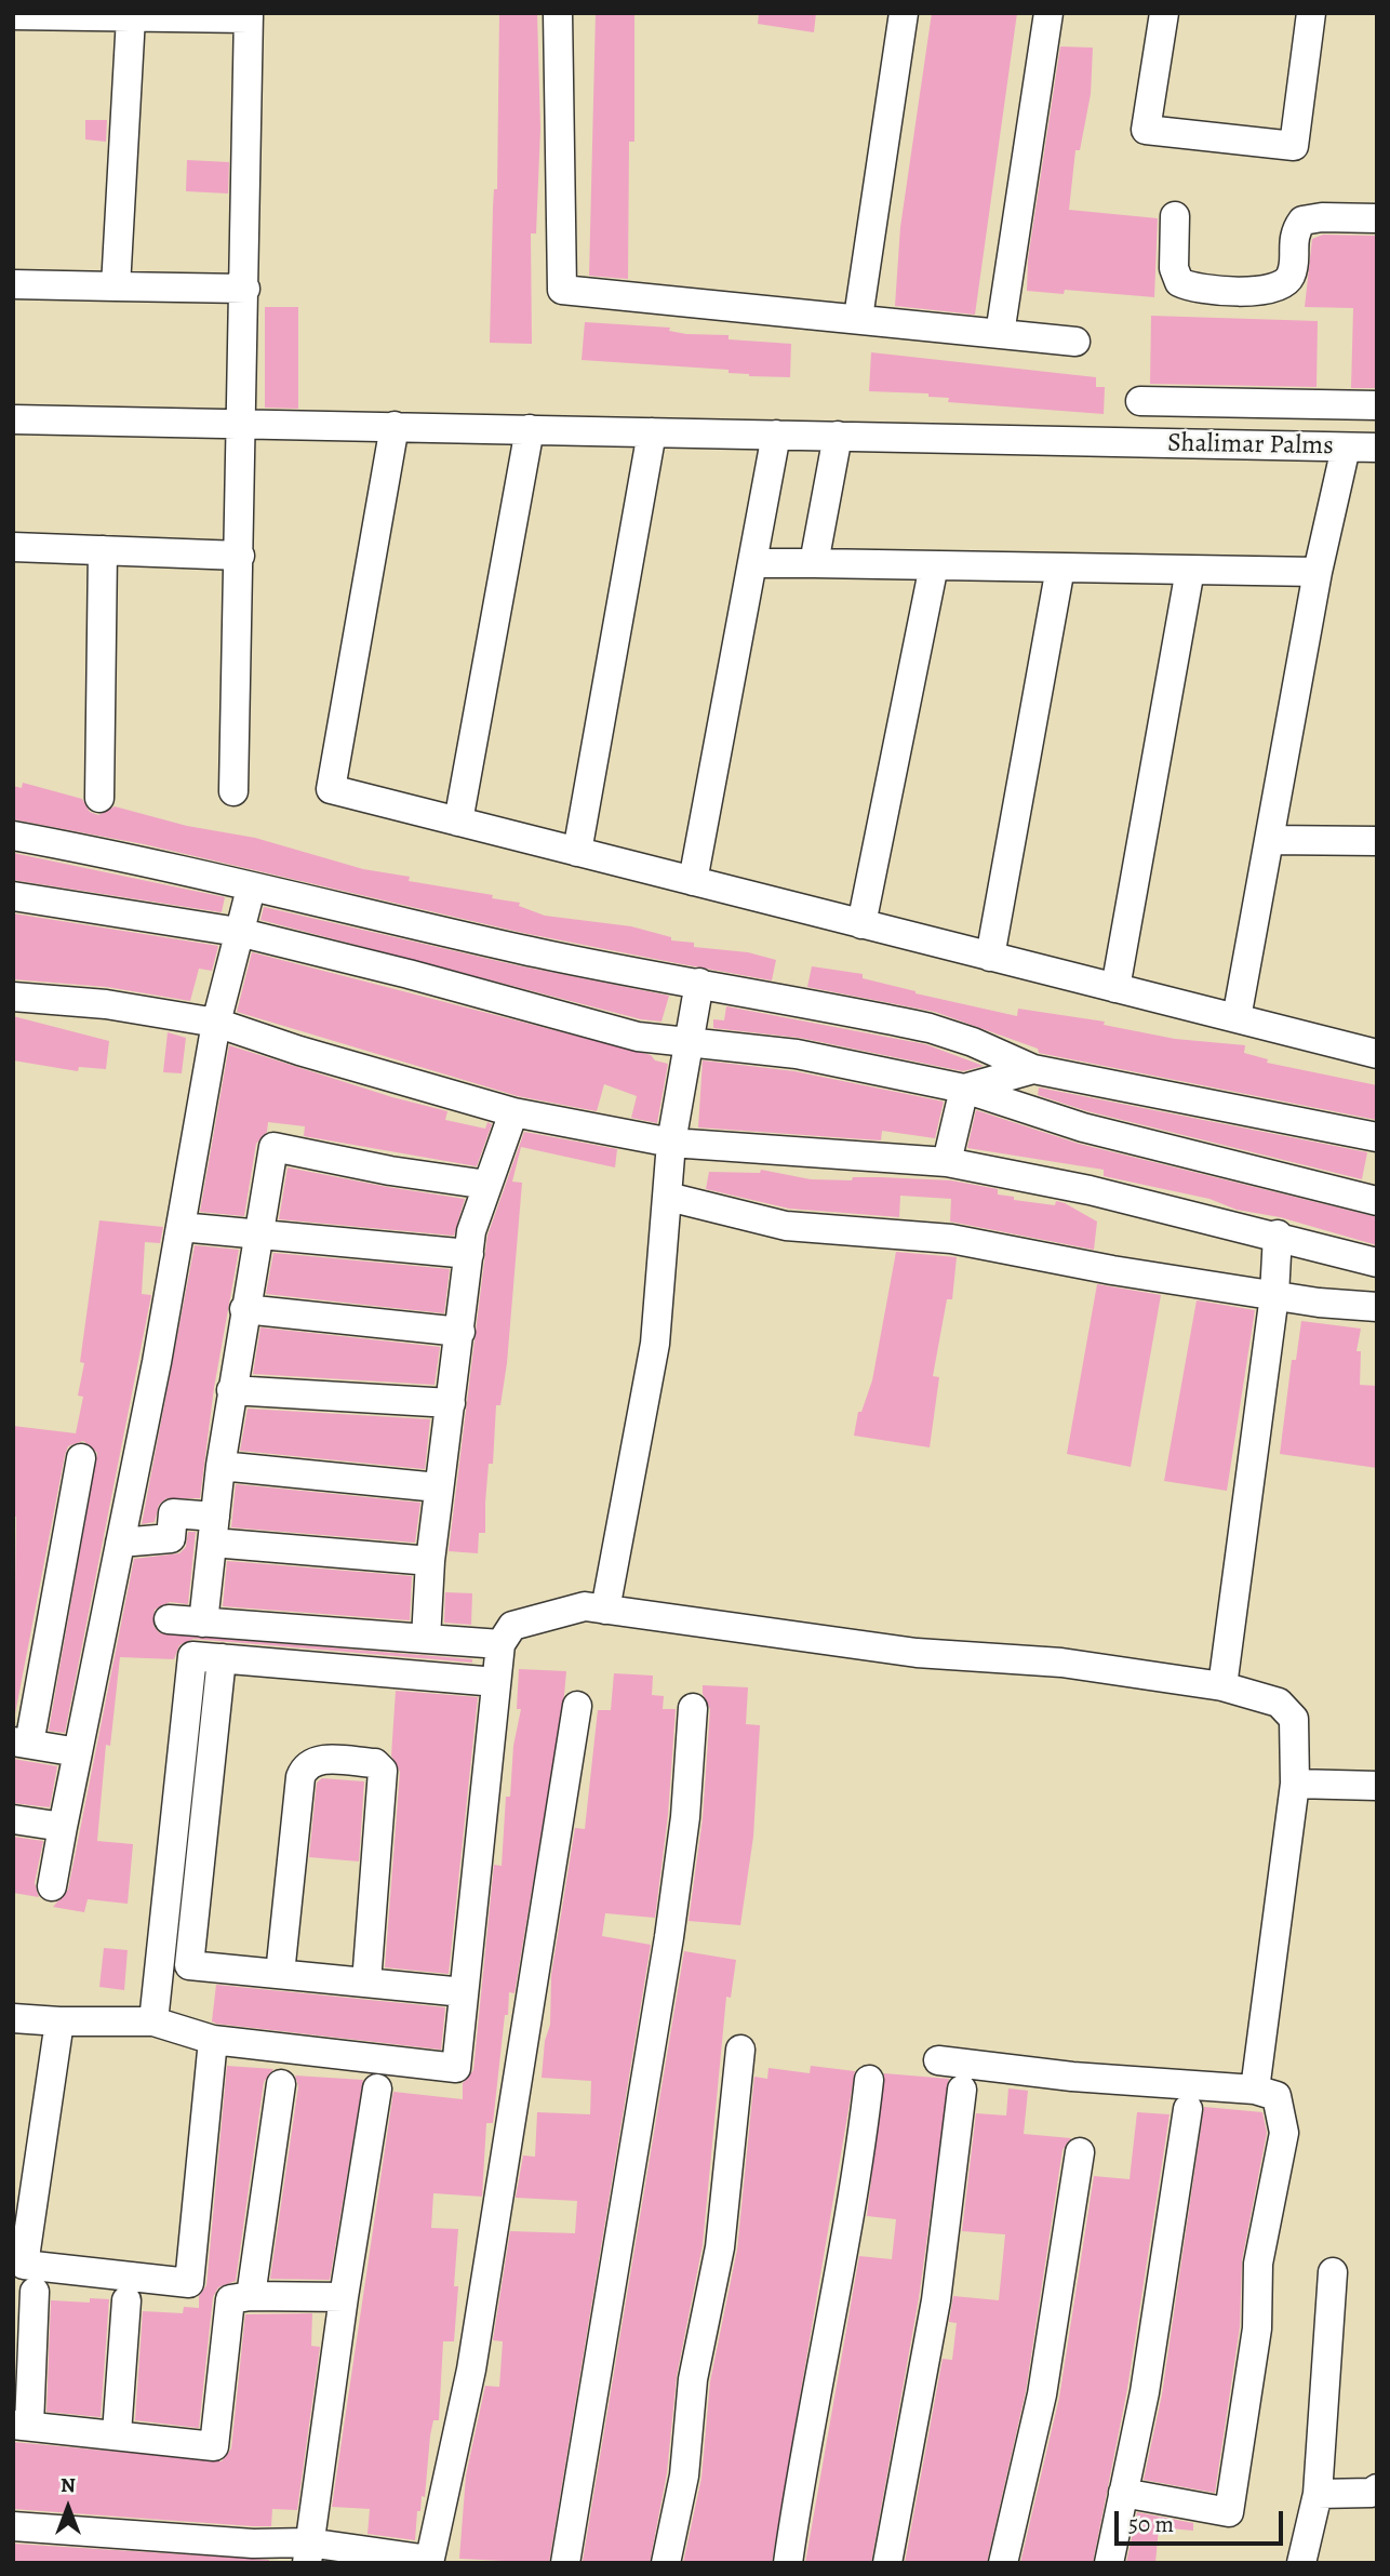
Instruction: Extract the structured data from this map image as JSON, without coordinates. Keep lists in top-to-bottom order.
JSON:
{
  "streets": {
    "street": ["Shalimar Palms"]
  },
  "scale_bar": "50 m",
  "north": "top"
}
